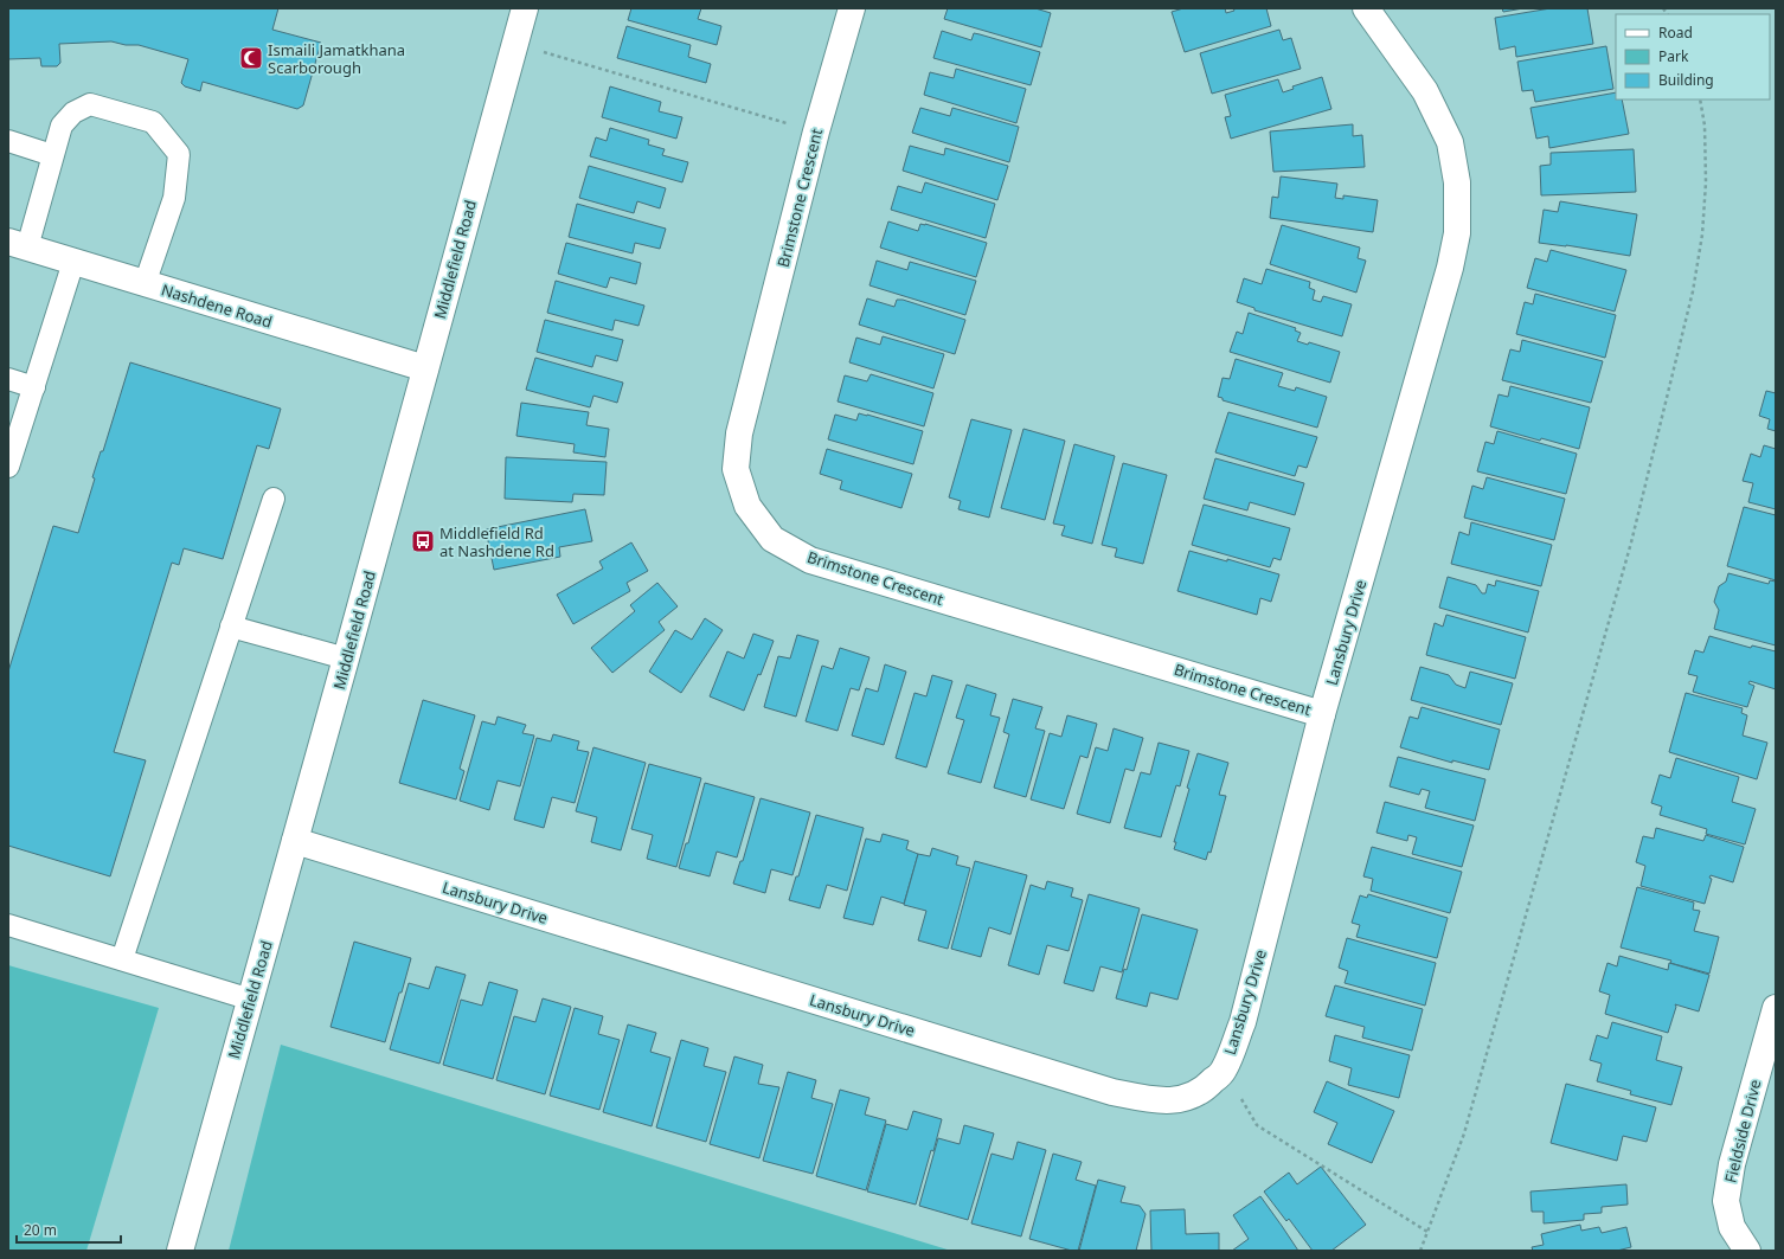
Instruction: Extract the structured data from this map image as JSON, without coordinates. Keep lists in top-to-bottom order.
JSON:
{
  "streets": {
    "street": [
      "Brimstone Crescent",
      "Middlefield Road",
      "Nashdene Road",
      "Lansbury Drive",
      "Fieldside Drive"
    ]
  },
  "crossings": [
    ["Brimstone Crescent", "Lansbury Drive"],
    ["Middlefield Road", "Nashdene Road"],
    ["Middlefield Road", "Lansbury Drive"]
  ],
  "places": {
    "mosque": ["Ismaili Jamatkhana Scarborough"],
    "bus stop": ["Middlefield Rd at Nashdene Rd"]
  },
  "legend": ["Road", "Park", "Building"],
  "scale_bar": "20 m"
}
